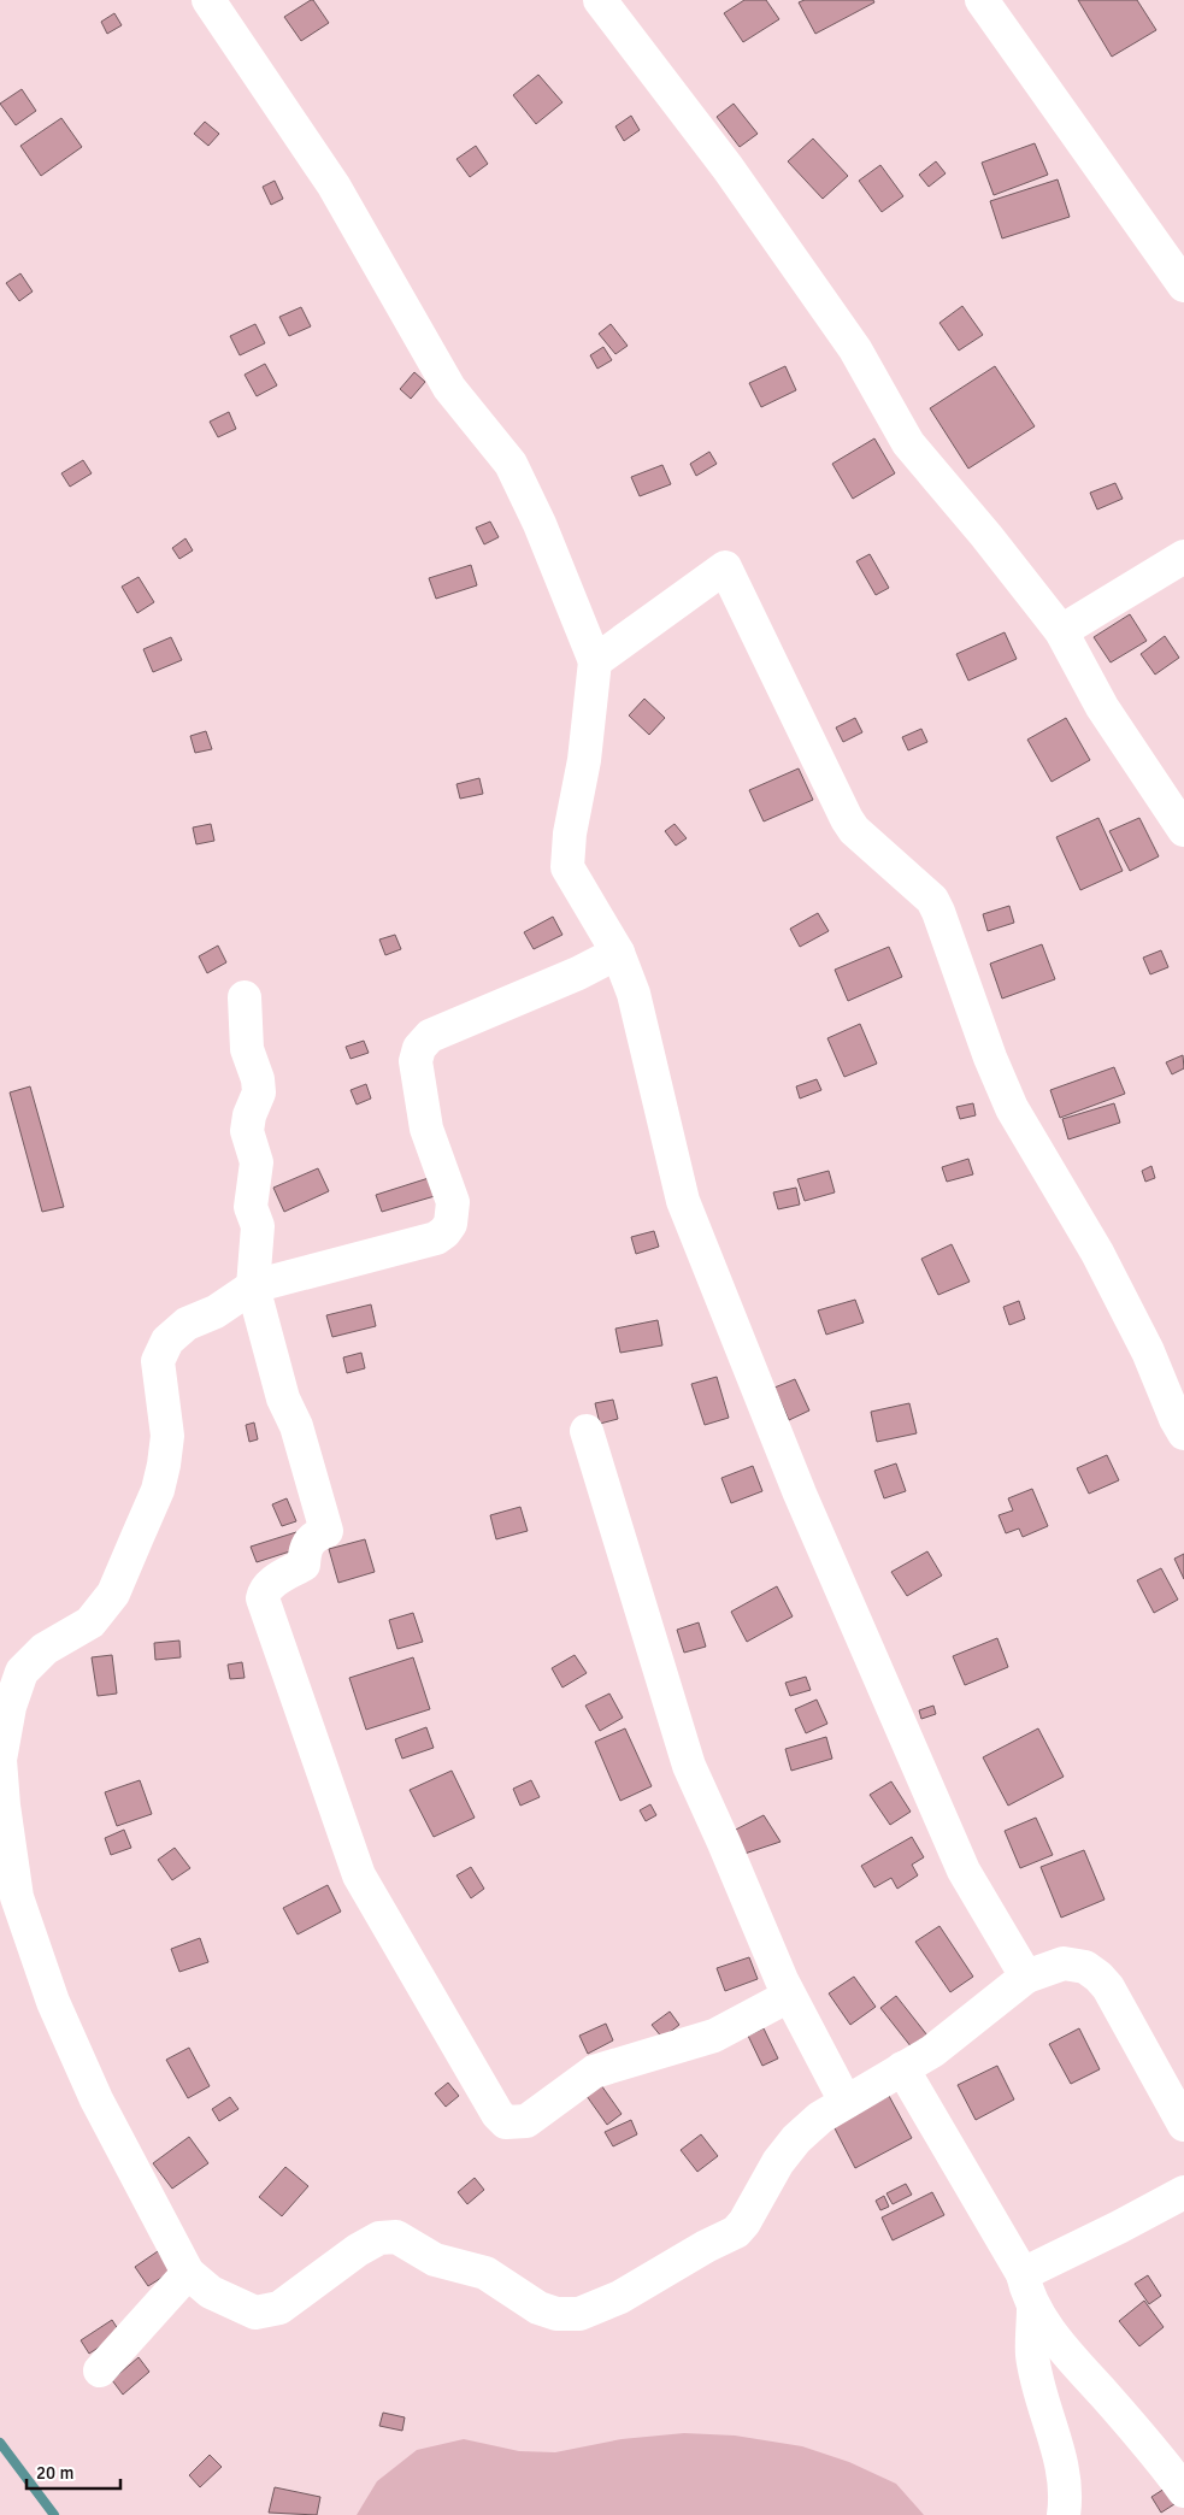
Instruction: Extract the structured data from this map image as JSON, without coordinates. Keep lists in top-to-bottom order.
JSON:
{
  "scale_bar": "20 m"
}
